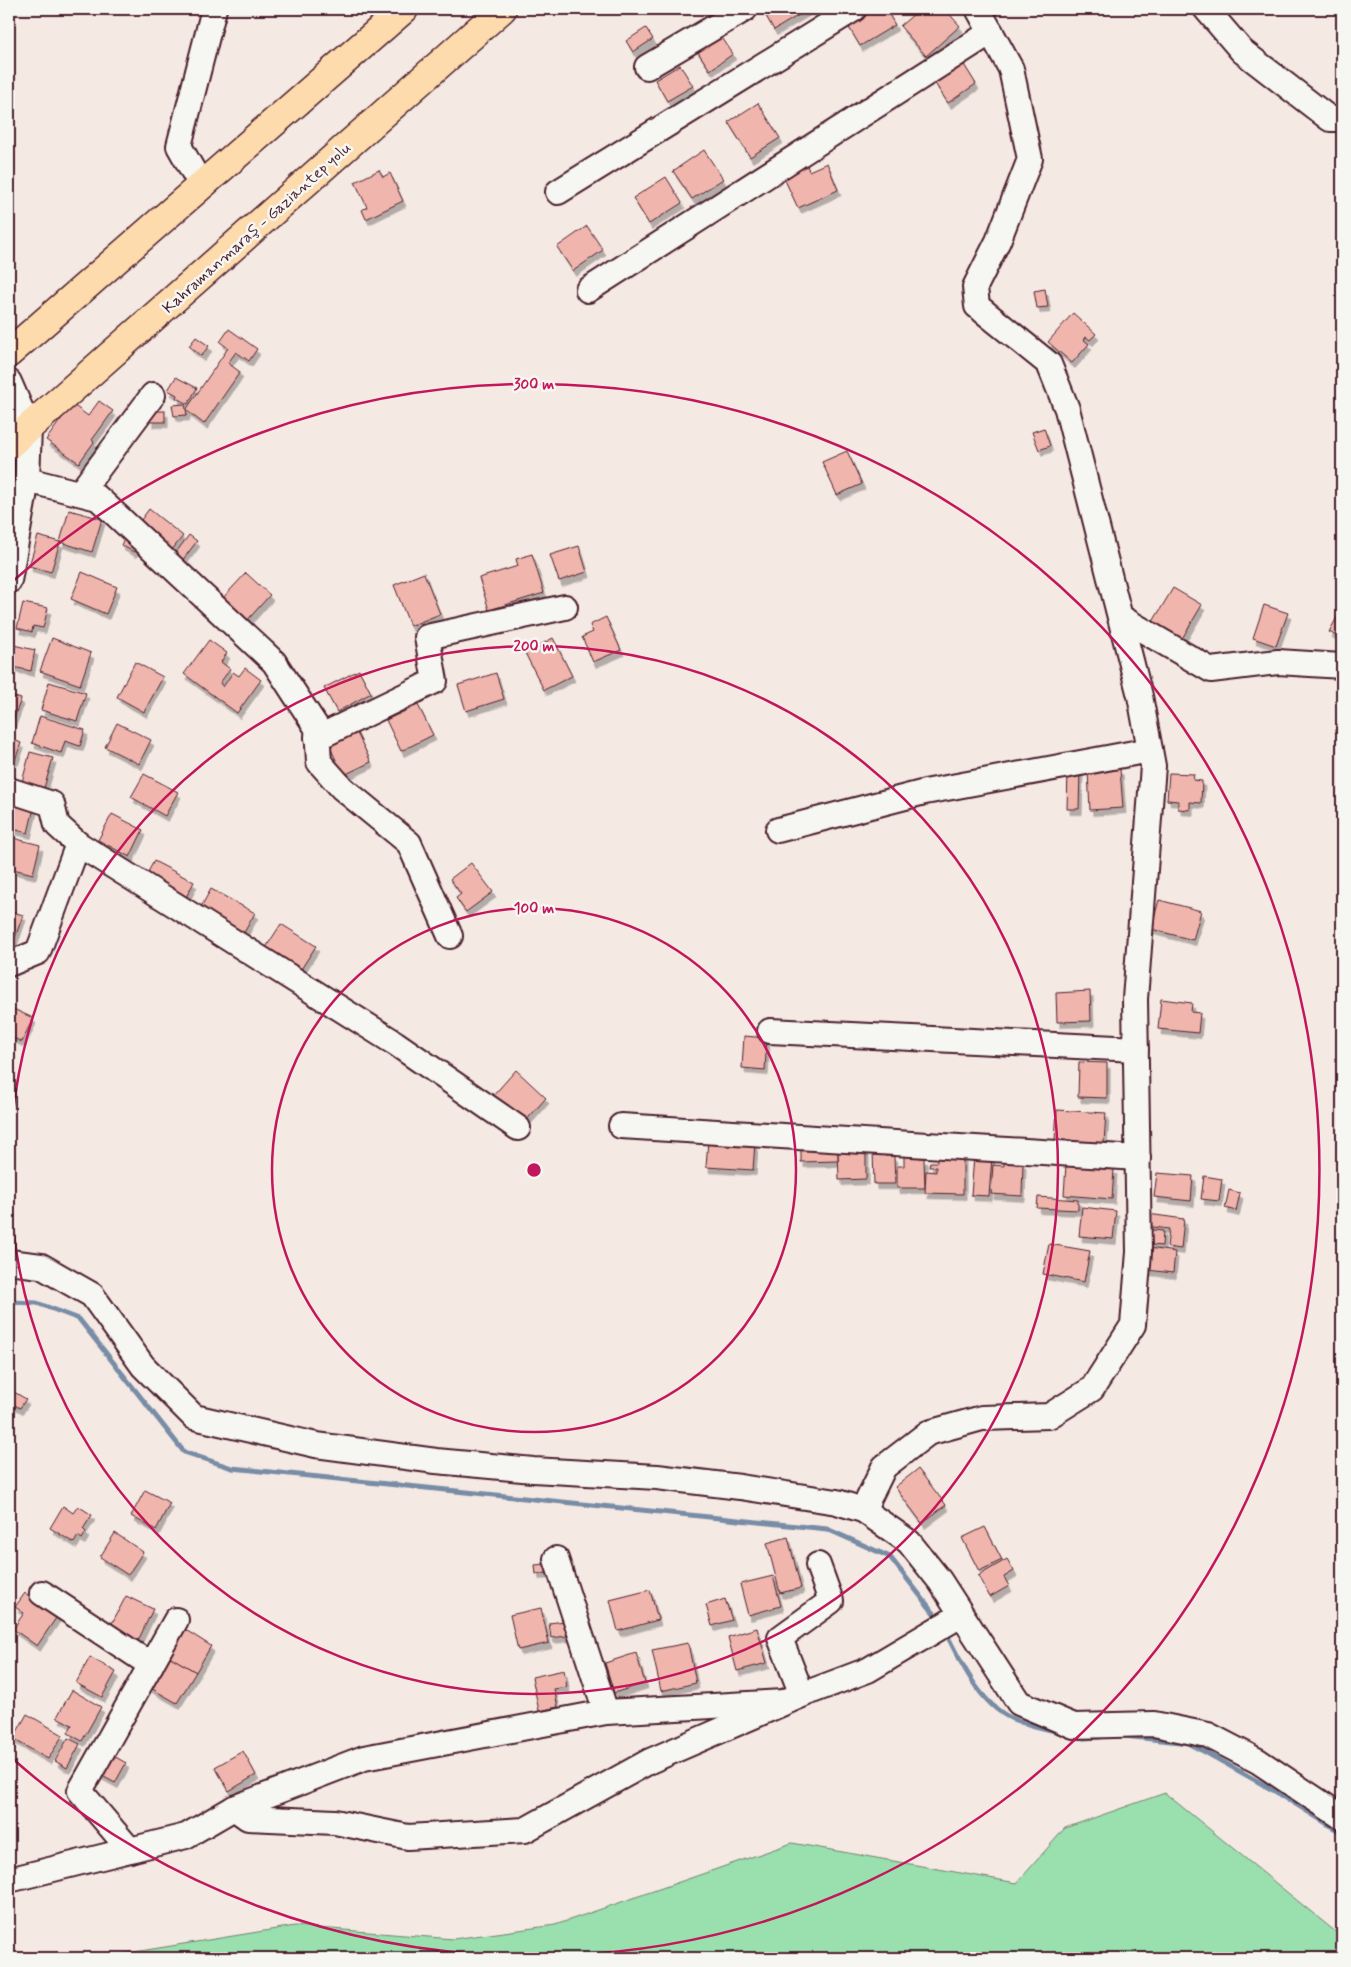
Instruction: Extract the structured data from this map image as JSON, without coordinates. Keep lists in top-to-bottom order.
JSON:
{
  "streets": {
    "highway": ["Kahramanmaraş - Gaziantep yolu"]
  },
  "rings": ["300 m", "200 m", "100 m"]
}
